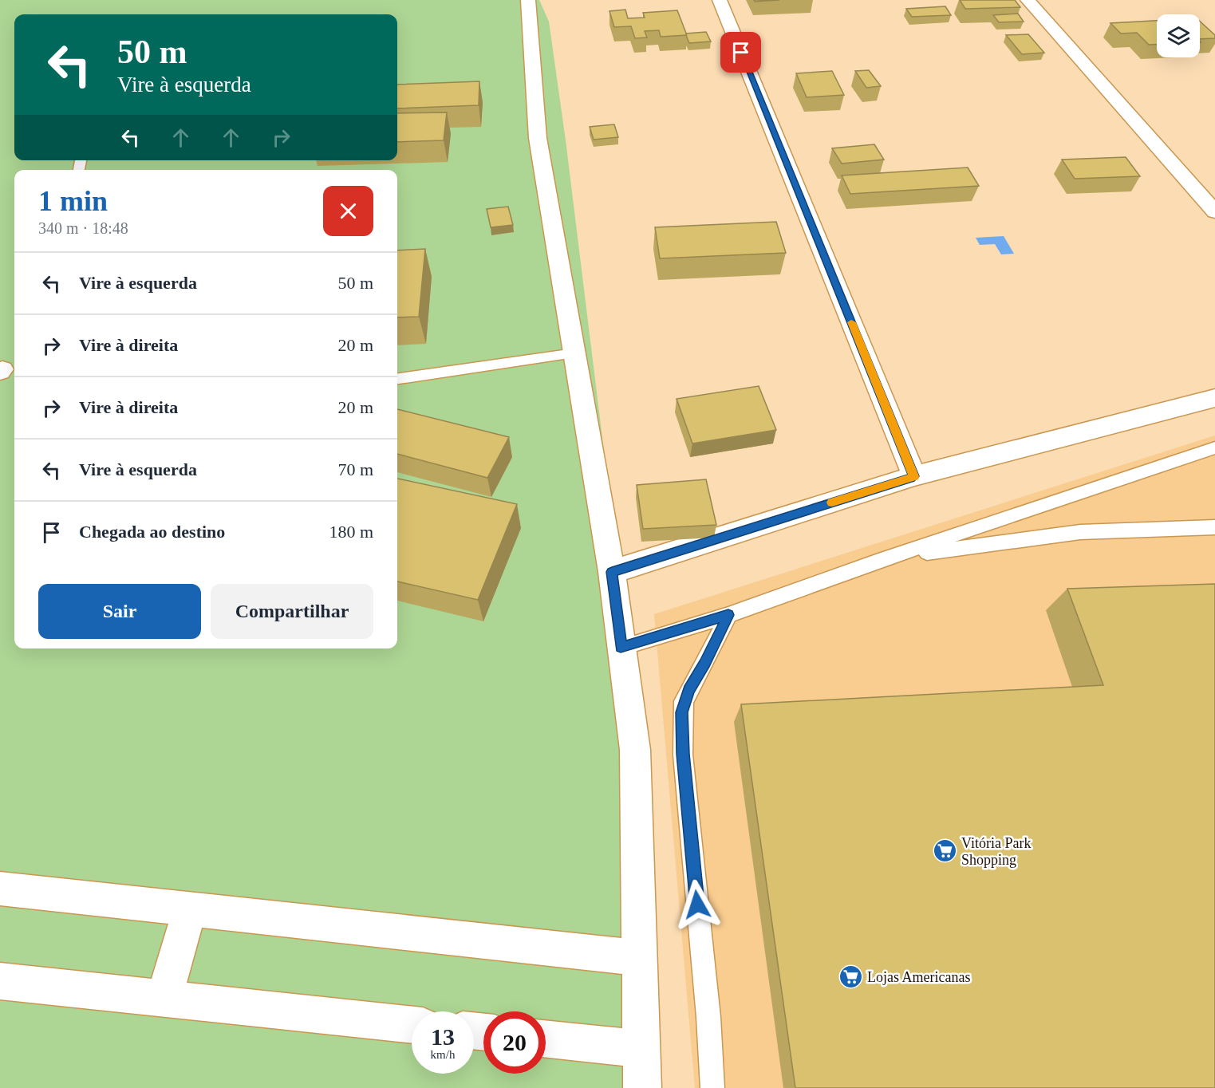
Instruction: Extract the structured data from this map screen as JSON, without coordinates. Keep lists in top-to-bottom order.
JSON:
{
  "places": {
    "supermarket": ["Vitória Park Shopping", "Lojas Americanas"]
  },
  "page": {
    "turn": ["50 m", "Vire à esquerda"],
    "heading": ["1 min", "340 m · 18:48"],
    "list": [
      {
        "name": "Vire à esquerda",
        "value": "50 m"
      },
      {
        "name": "Vire à direita",
        "value": "20 m"
      },
      {
        "name": "Vire à direita",
        "value": "20 m"
      },
      {
        "name": "Vire à esquerda",
        "value": "70 m"
      },
      {
        "name": "Chegada ao destino",
        "value": "180 m"
      }
    ],
    "buttons": ["Sair", "Compartilhar"],
    "speed": "13 km/h",
    "limit": "20"
  }
}
